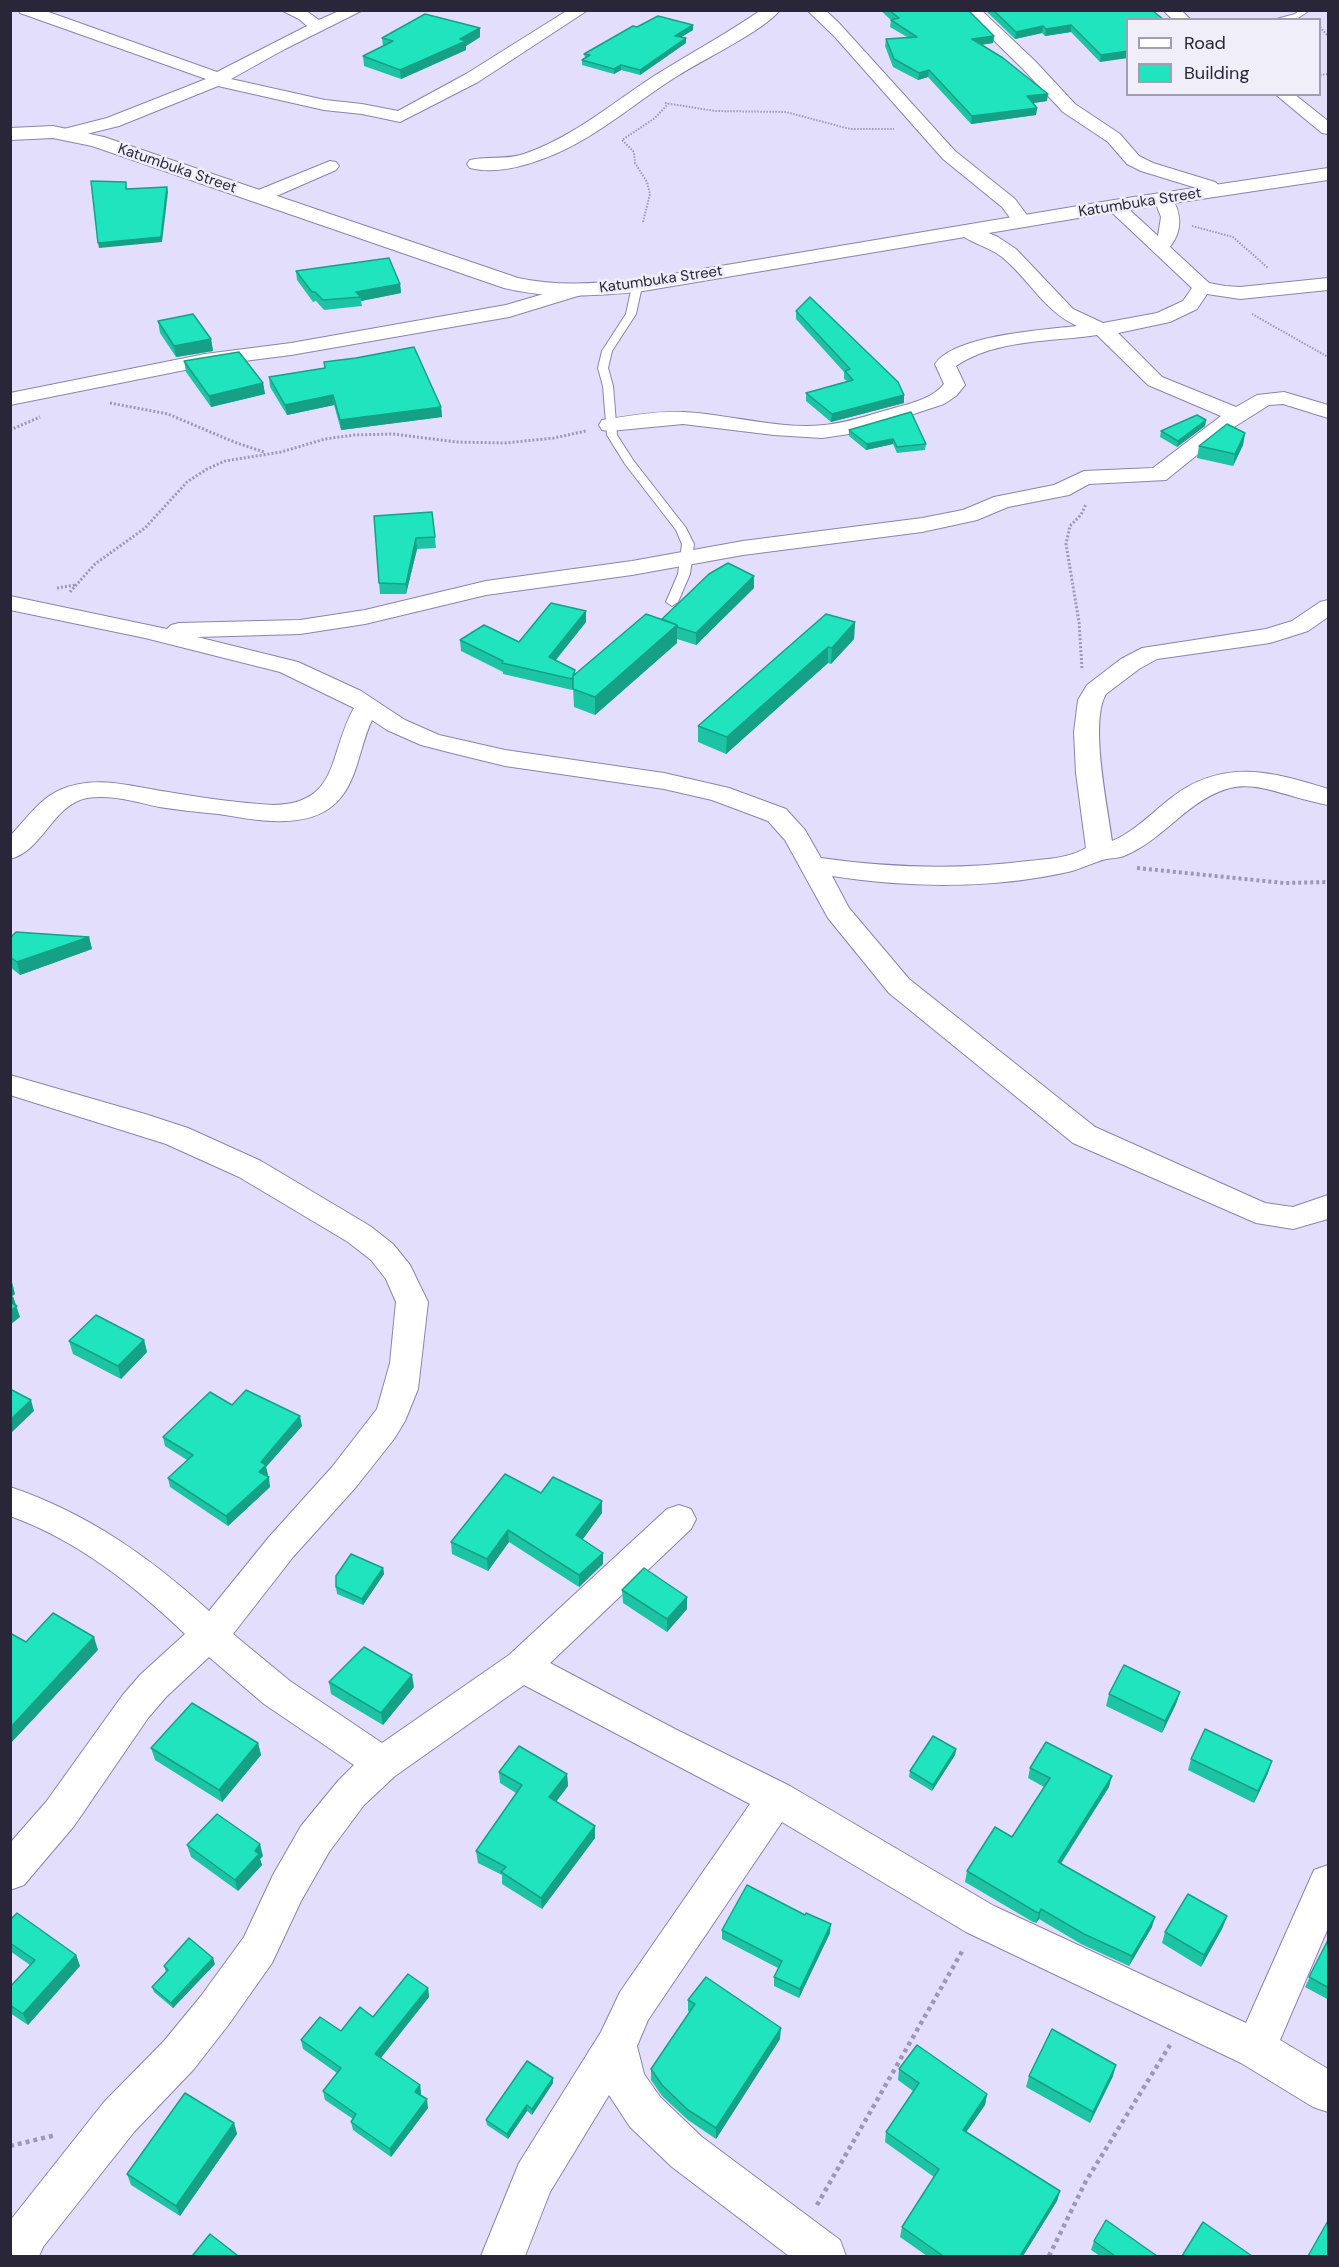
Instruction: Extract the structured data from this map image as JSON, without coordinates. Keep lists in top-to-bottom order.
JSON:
{
  "streets": {
    "main road": ["Katumbuka Street"]
  },
  "legend": ["Road", "Building"]
}
